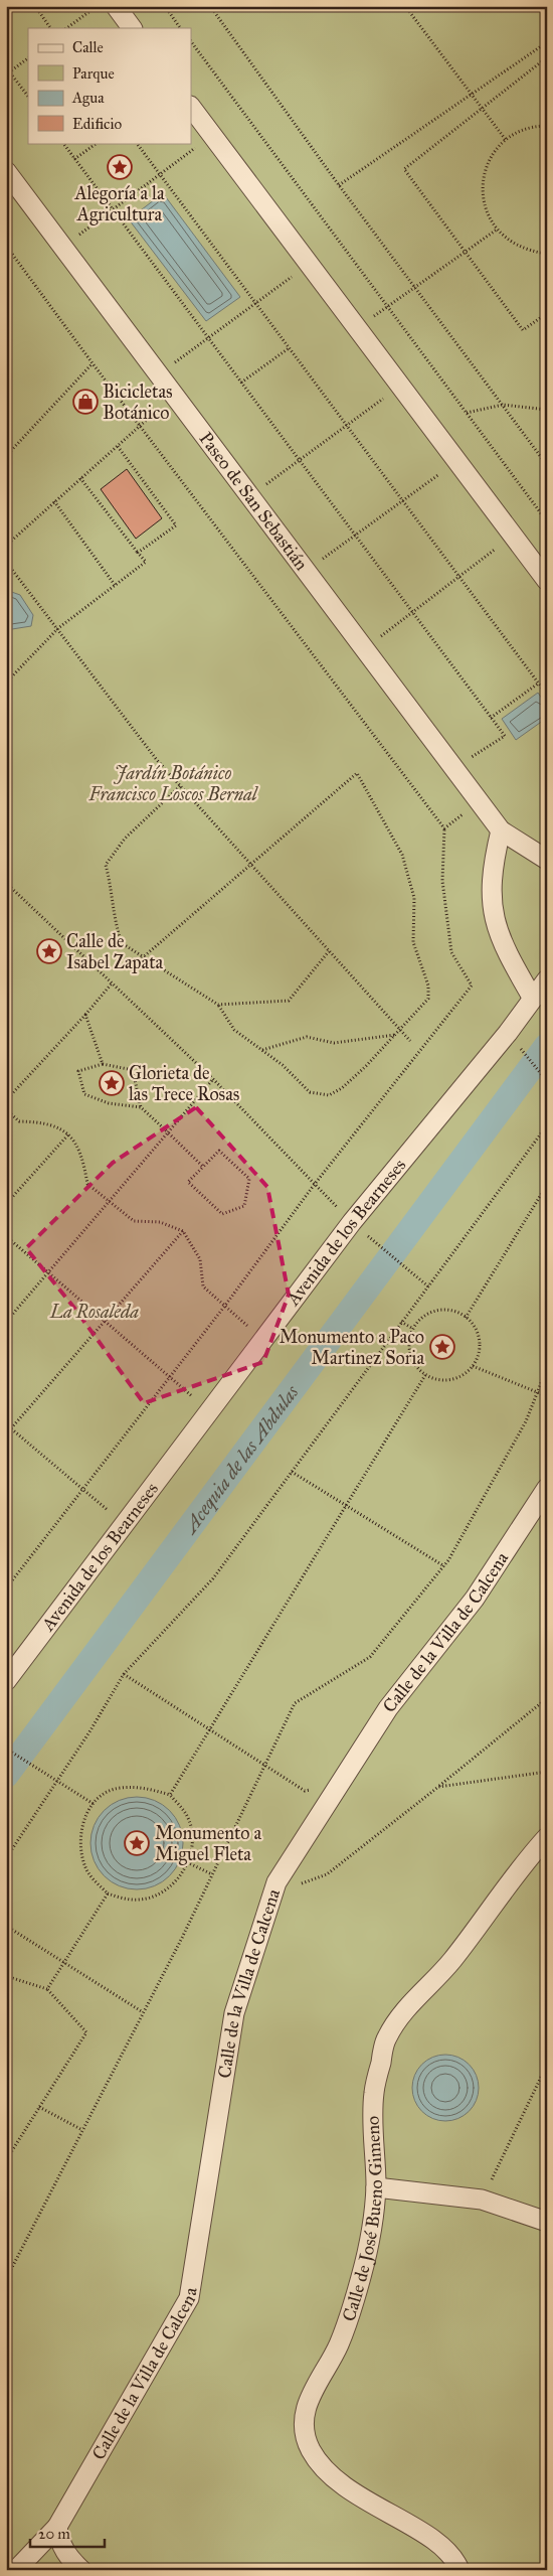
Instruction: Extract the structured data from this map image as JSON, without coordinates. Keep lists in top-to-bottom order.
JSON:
{
  "streets": {
    "street": [
      "Paseo de San Sebastián",
      "Avenida de los Bearneses",
      "Calle de la Villa de Calcena",
      "Calle de José Bueno Gimeno"
    ]
  },
  "water": ["Acequia de las Abdulas"],
  "parks": ["Jardín Botánico Francisco Loscos Bernal", "La Rosaleda"],
  "places": {
    "place": [
      "Alegoría a la Agricultura",
      "Calle de Isabel Zapata",
      "Glorieta de las Trece Rosas",
      "Monumento a Paco Martinez Soria",
      "Monumento a Miguel Fleta"
    ],
    "shop": ["Bicicletas Botánico"]
  },
  "legend": [
    "Calle",
    "Parque",
    "Agua",
    "Edificio"
  ],
  "scale_bar": "20 m"
}
